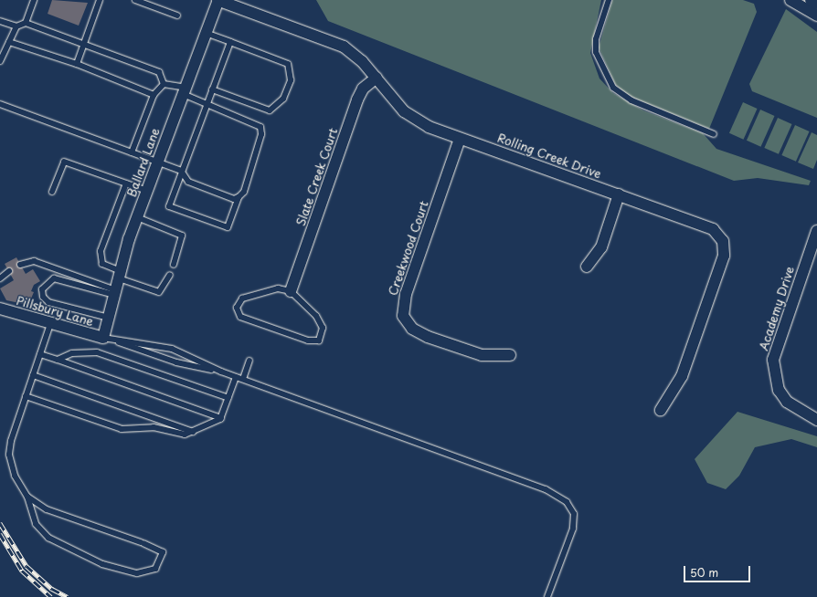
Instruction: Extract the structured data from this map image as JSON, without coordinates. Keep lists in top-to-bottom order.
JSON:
{
  "streets": {
    "street": [
      "Rolling Creek Drive",
      "Ballard Lane",
      "Slate Creek Court",
      "Creekwood Court",
      "Academy Drive",
      "Pillsbury Lane"
    ]
  },
  "crossings": [
    ["Rolling Creek Drive", "Ballard Lane"],
    ["Rolling Creek Drive", "Slate Creek Court"],
    ["Rolling Creek Drive", "Creekwood Court"],
    ["Ballard Lane", "Pillsbury Lane"]
  ],
  "scale_bar": "50 m"
}
